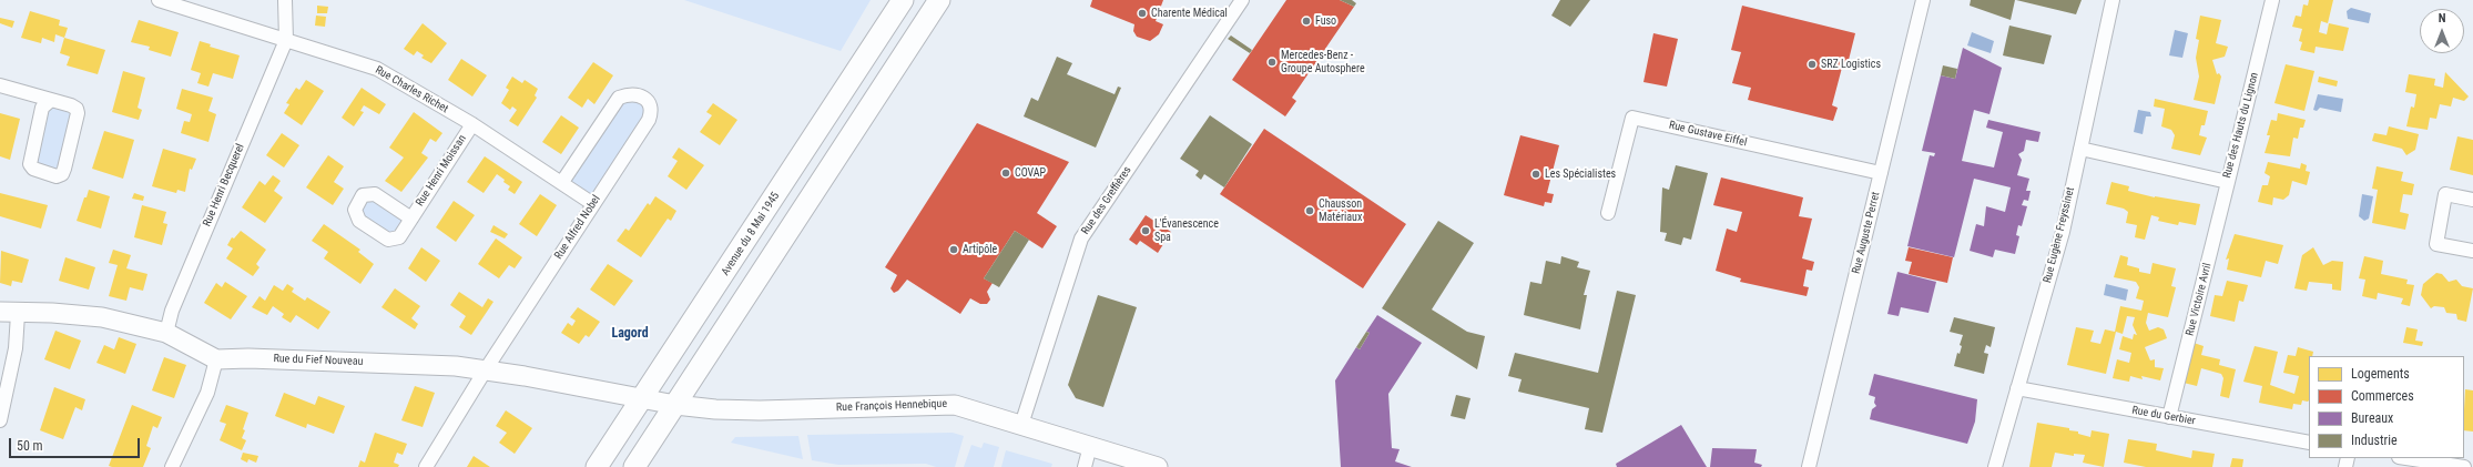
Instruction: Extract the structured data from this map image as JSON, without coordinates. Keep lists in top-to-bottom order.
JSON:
{
  "streets": {
    "main road": ["Avenue du 8 Mai 1945"],
    "street": [
      "Rue Charles Richet",
      "Rue des Hauts du Lignon",
      "Rue Gustave Eiffel",
      "Rue Henri Moissan",
      "Rue Henri Becquerel",
      "Rue des Greffières",
      "Rue Alfred Nobel",
      "Rue Auguste Perret",
      "Rue Eugène Freyssinet",
      "Rue Victoire Avril",
      "Rue du Fief Nouveau",
      "Rue François Hennebique",
      "Rue du Gerbier"
    ]
  },
  "crossings": [
    ["Rue Charles Richet", "Rue Henri Moissan"],
    ["Rue Charles Richet", "Rue Henri Becquerel"],
    ["Rue Charles Richet", "Rue Alfred Nobel"],
    ["Rue des Hauts du Lignon", "Rue Eugène Freyssinet"],
    ["Rue des Hauts du Lignon", "Rue Victoire Avril"],
    ["Rue Gustave Eiffel", "Rue Auguste Perret"],
    ["Rue des Greffières", "Rue François Hennebique"],
    ["Rue Alfred Nobel", "Rue du Fief Nouveau"],
    ["Avenue du 8 Mai 1945", "Rue du Fief Nouveau"],
    ["Avenue du 8 Mai 1945", "Rue François Hennebique"],
    ["Rue Eugène Freyssinet", "Rue du Gerbier"],
    ["Rue Victoire Avril", "Rue du Gerbier"],
    ["Rue du Fief Nouveau", "Rue François Hennebique"]
  ],
  "districts": ["Lagord"],
  "places": [
    "Charente Médical",
    "Fuso",
    "Mercedes-Benz - Groupe Autosphere",
    "SRZ Logistics",
    "COVAP",
    "Les Spécialistes",
    "Chausson Matériaux",
    "L'Évanescence Spa",
    "Artipôle"
  ],
  "legend": [
    "Logements",
    "Commerces",
    "Bureaux",
    "Industrie"
  ],
  "scale_bar": "50 m",
  "north": "top"
}
